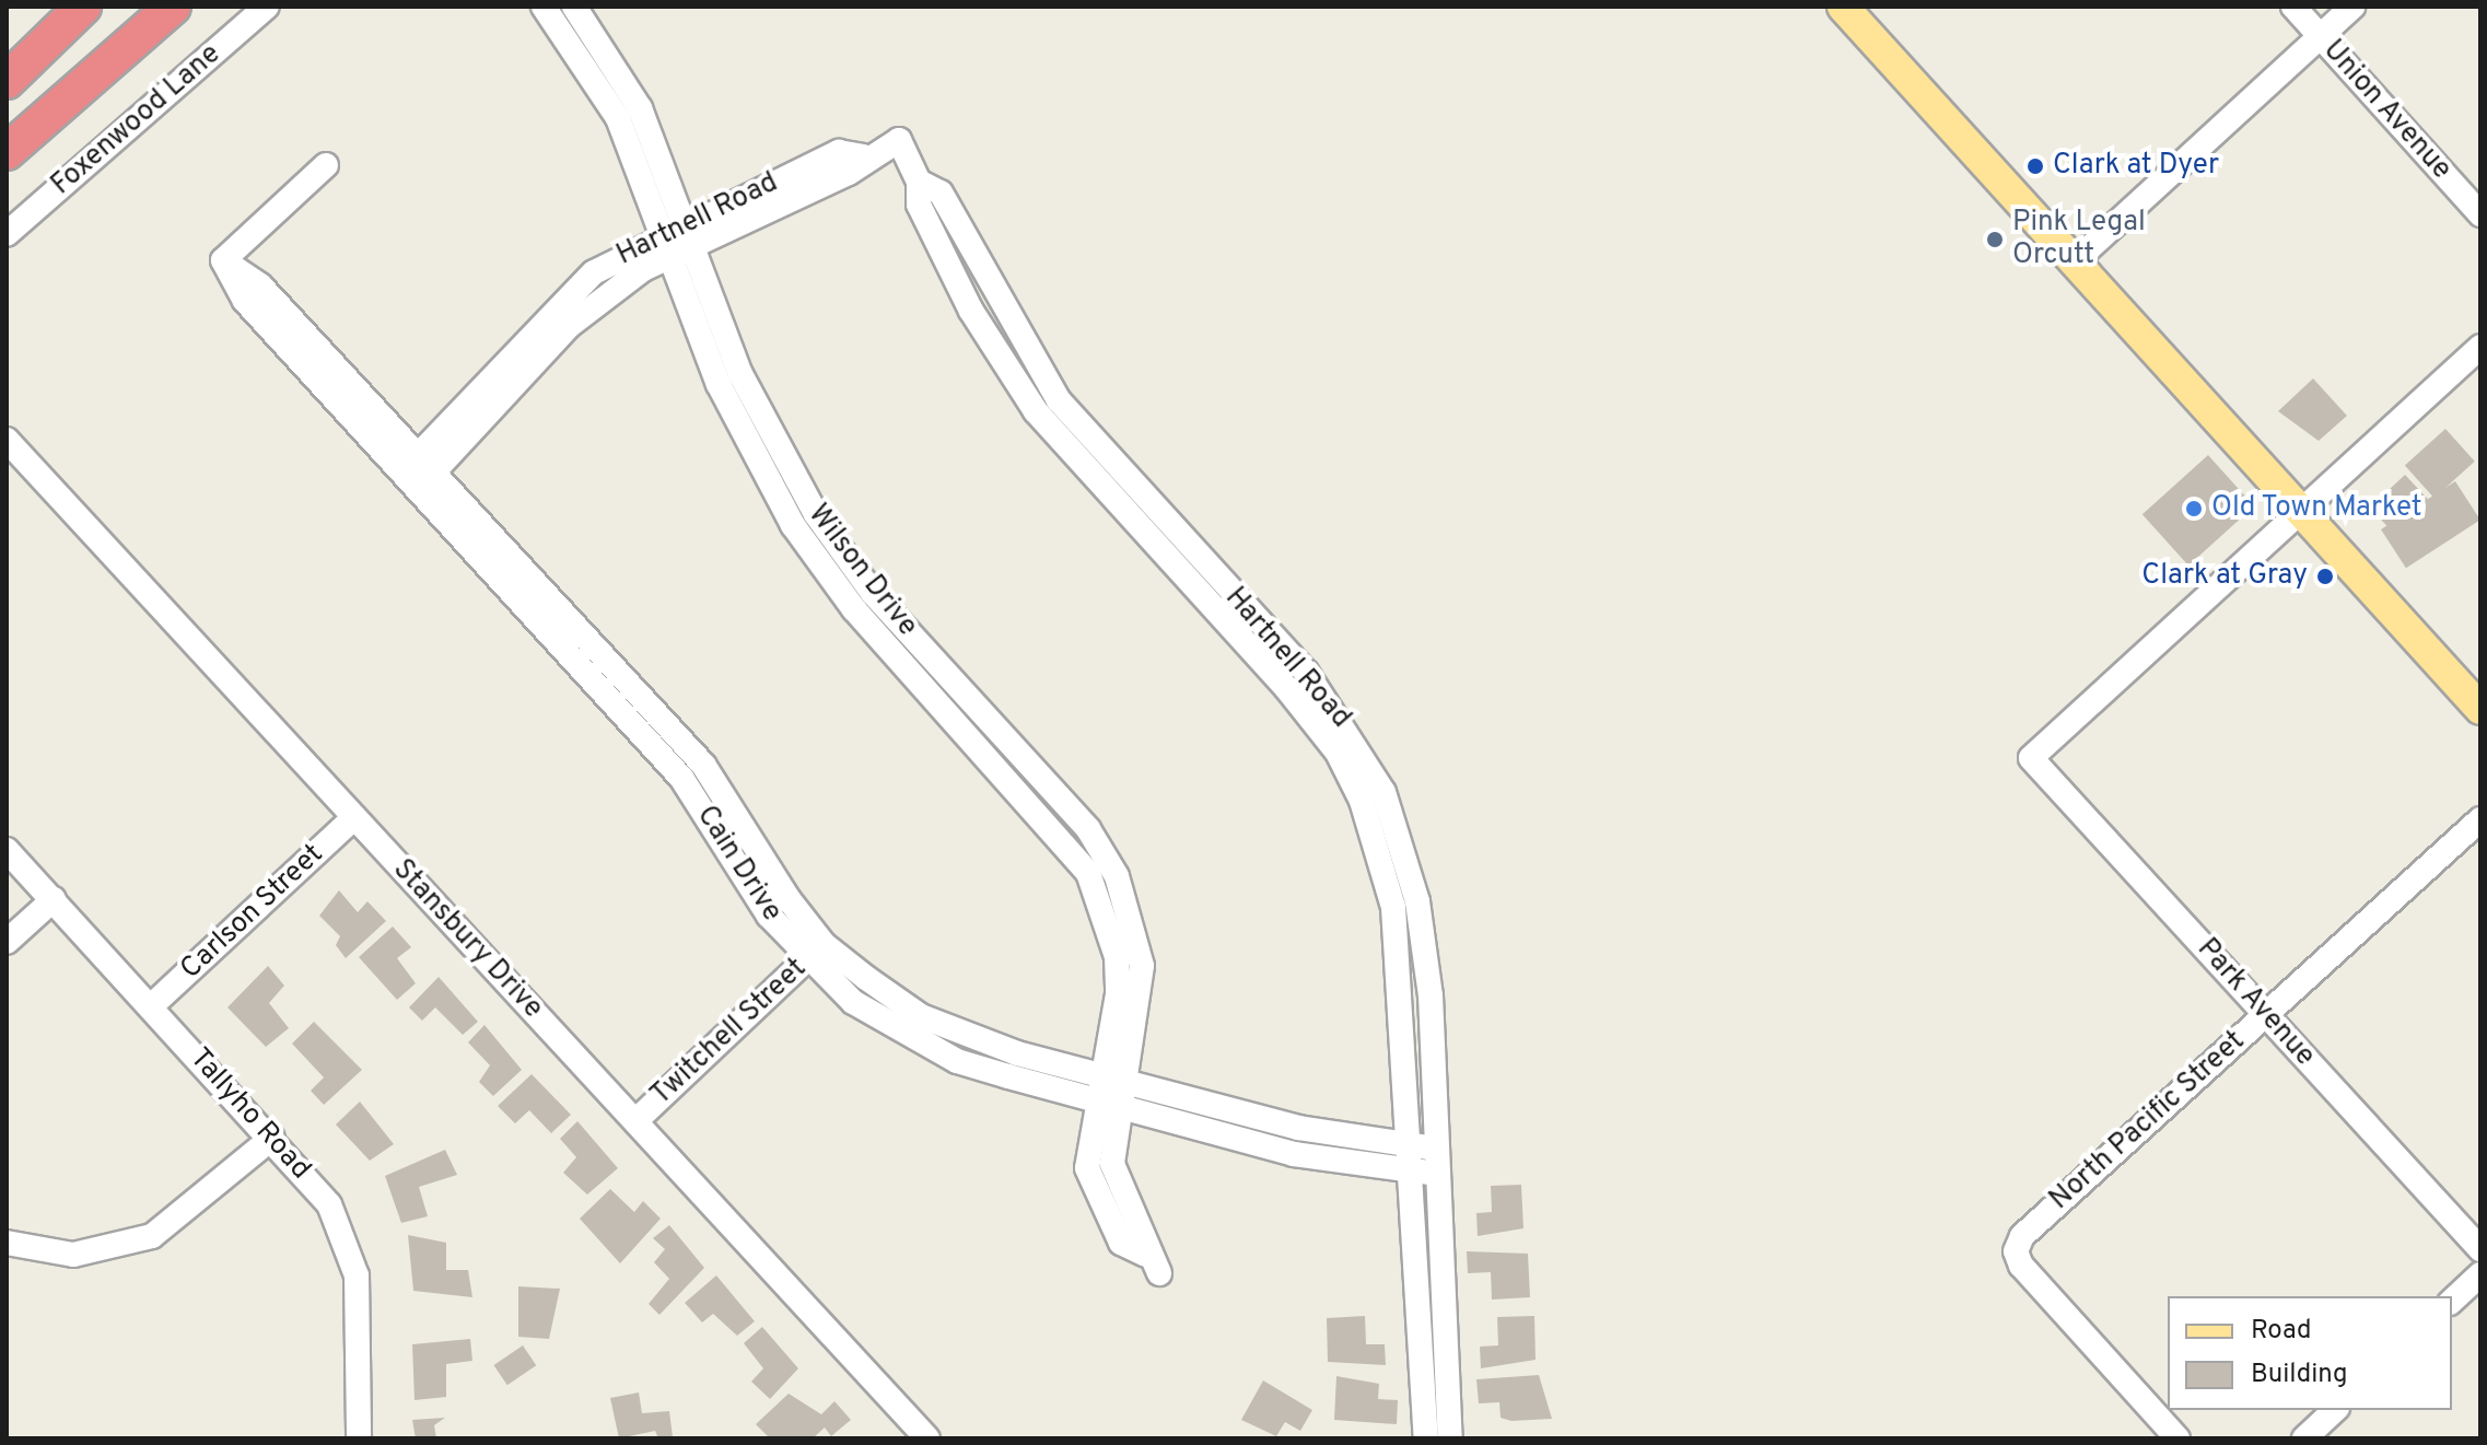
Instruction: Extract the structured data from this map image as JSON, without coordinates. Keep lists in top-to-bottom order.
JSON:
{
  "streets": {
    "street": [
      "Union Avenue",
      "Foxenwood Lane",
      "Hartnell Road",
      "Wilson Drive",
      "Cain Drive",
      "Carlson Street",
      "Stansbury Drive",
      "Park Avenue",
      "Twitchell Street",
      "Tallyho Road",
      "North Pacific Street"
    ]
  },
  "crossings": [
    ["Hartnell Road", "Wilson Drive"],
    ["Hartnell Road", "Cain Drive"],
    ["Wilson Drive", "Cain Drive"],
    ["Cain Drive", "Twitchell Street"],
    ["Carlson Street", "Stansbury Drive"],
    ["Carlson Street", "Tallyho Road"],
    ["Stansbury Drive", "Twitchell Street"],
    ["Park Avenue", "North Pacific Street"]
  ],
  "places": [
    "Clark at Dyer",
    "Pink Legal Orcutt",
    "Old Town Market",
    "Clark at Gray"
  ],
  "legend": ["Road", "Building"]
}
